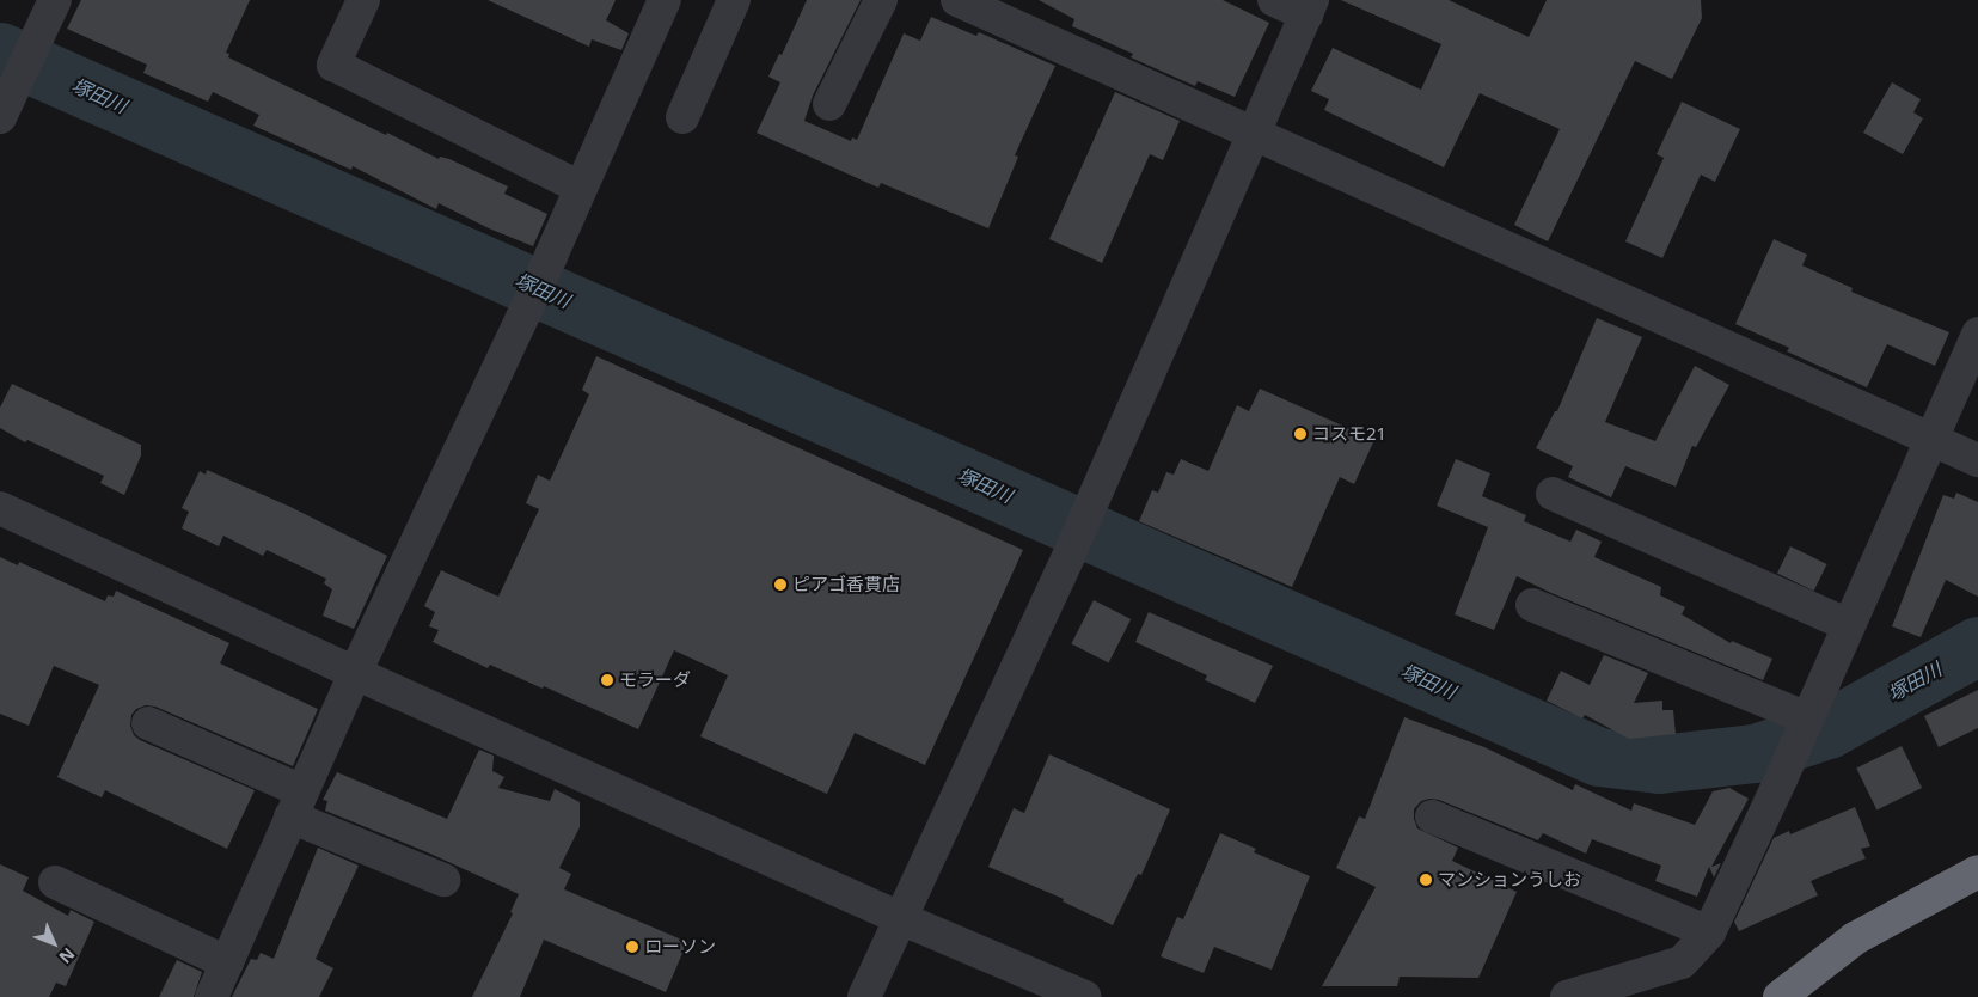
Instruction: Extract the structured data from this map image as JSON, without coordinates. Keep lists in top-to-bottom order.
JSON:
{
  "water": ["塚田川"],
  "places": [
    "コスモ21",
    "ピアゴ香貫店",
    "モラーダ",
    "マンションうしお",
    "ローソン"
  ],
  "north": "bottom right"
}
